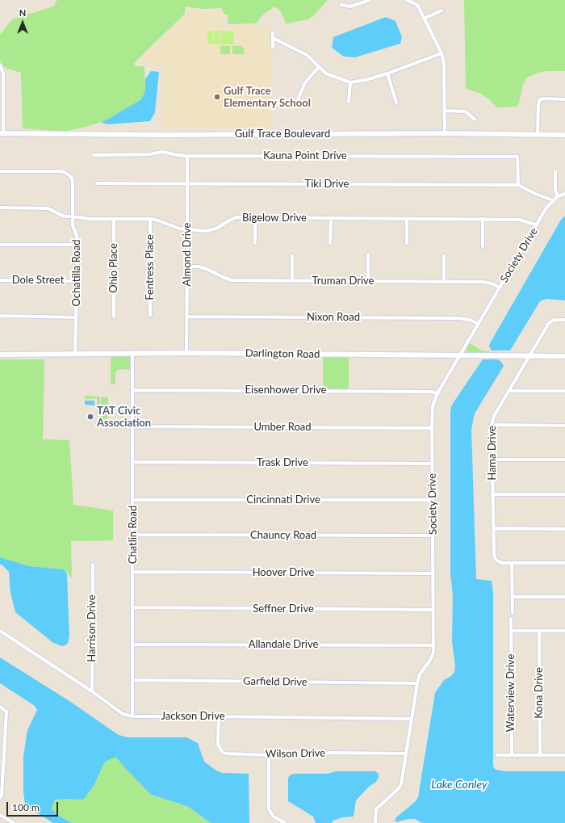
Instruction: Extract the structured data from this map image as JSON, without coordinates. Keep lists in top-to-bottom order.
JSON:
{
  "streets": {
    "street": [
      "Gulf Trace Boulevard",
      "Kauna Point Drive",
      "Tiki Drive",
      "Bigelow Drive",
      "Almond Drive",
      "Society Drive",
      "Fentress Place",
      "Ohio Place",
      "Ochatilla Road",
      "Dole Street",
      "Truman Drive",
      "Nixon Road",
      "Darlington Road",
      "Eisenhower Drive",
      "Umber Road",
      "Hama Drive",
      "Trask Drive",
      "Cincinnati Drive",
      "Chatlin Road",
      "Chauncy Road",
      "Hoover Drive",
      "Seffner Drive",
      "Harrison Drive",
      "Allandale Drive",
      "Garfield Drive",
      "Waterview Drive",
      "Kona Drive",
      "Jackson Drive",
      "Wilson Drive"
    ]
  },
  "crossings": [
    ["Kauna Point Drive", "Tiki Drive"],
    ["Kauna Point Drive", "Almond Drive"],
    ["Tiki Drive", "Almond Drive"],
    ["Tiki Drive", "Society Drive"],
    ["Bigelow Drive", "Almond Drive"],
    ["Bigelow Drive", "Society Drive"],
    ["Bigelow Drive", "Fentress Place"],
    ["Bigelow Drive", "Ohio Place"],
    ["Bigelow Drive", "Ochatilla Road"],
    ["Almond Drive", "Truman Drive"],
    ["Almond Drive", "Nixon Road"],
    ["Almond Drive", "Darlington Road"],
    ["Society Drive", "Truman Drive"],
    ["Society Drive", "Nixon Road"],
    ["Society Drive", "Darlington Road"],
    ["Society Drive", "Eisenhower Drive"],
    ["Society Drive", "Umber Road"],
    ["Society Drive", "Trask Drive"],
    ["Society Drive", "Cincinnati Drive"],
    ["Society Drive", "Chauncy Road"],
    ["Society Drive", "Hoover Drive"],
    ["Society Drive", "Seffner Drive"],
    ["Society Drive", "Allandale Drive"],
    ["Society Drive", "Garfield Drive"],
    ["Society Drive", "Jackson Drive"],
    ["Society Drive", "Wilson Drive"],
    ["Ochatilla Road", "Dole Street"],
    ["Ochatilla Road", "Darlington Road"],
    ["Darlington Road", "Hama Drive"],
    ["Darlington Road", "Chatlin Road"],
    ["Eisenhower Drive", "Chatlin Road"],
    ["Umber Road", "Chatlin Road"],
    ["Trask Drive", "Chatlin Road"],
    ["Cincinnati Drive", "Chatlin Road"],
    ["Chatlin Road", "Chauncy Road"],
    ["Chatlin Road", "Hoover Drive"],
    ["Chatlin Road", "Seffner Drive"],
    ["Chatlin Road", "Allandale Drive"],
    ["Chatlin Road", "Garfield Drive"],
    ["Chatlin Road", "Jackson Drive"],
    ["Harrison Drive", "Jackson Drive"],
    ["Jackson Drive", "Wilson Drive"]
  ],
  "water": ["Lake Conley"],
  "places": ["Gulf Trace Elementary School", "TAT Civic Association"],
  "scale_bar": "100 m",
  "north": "top"
}
